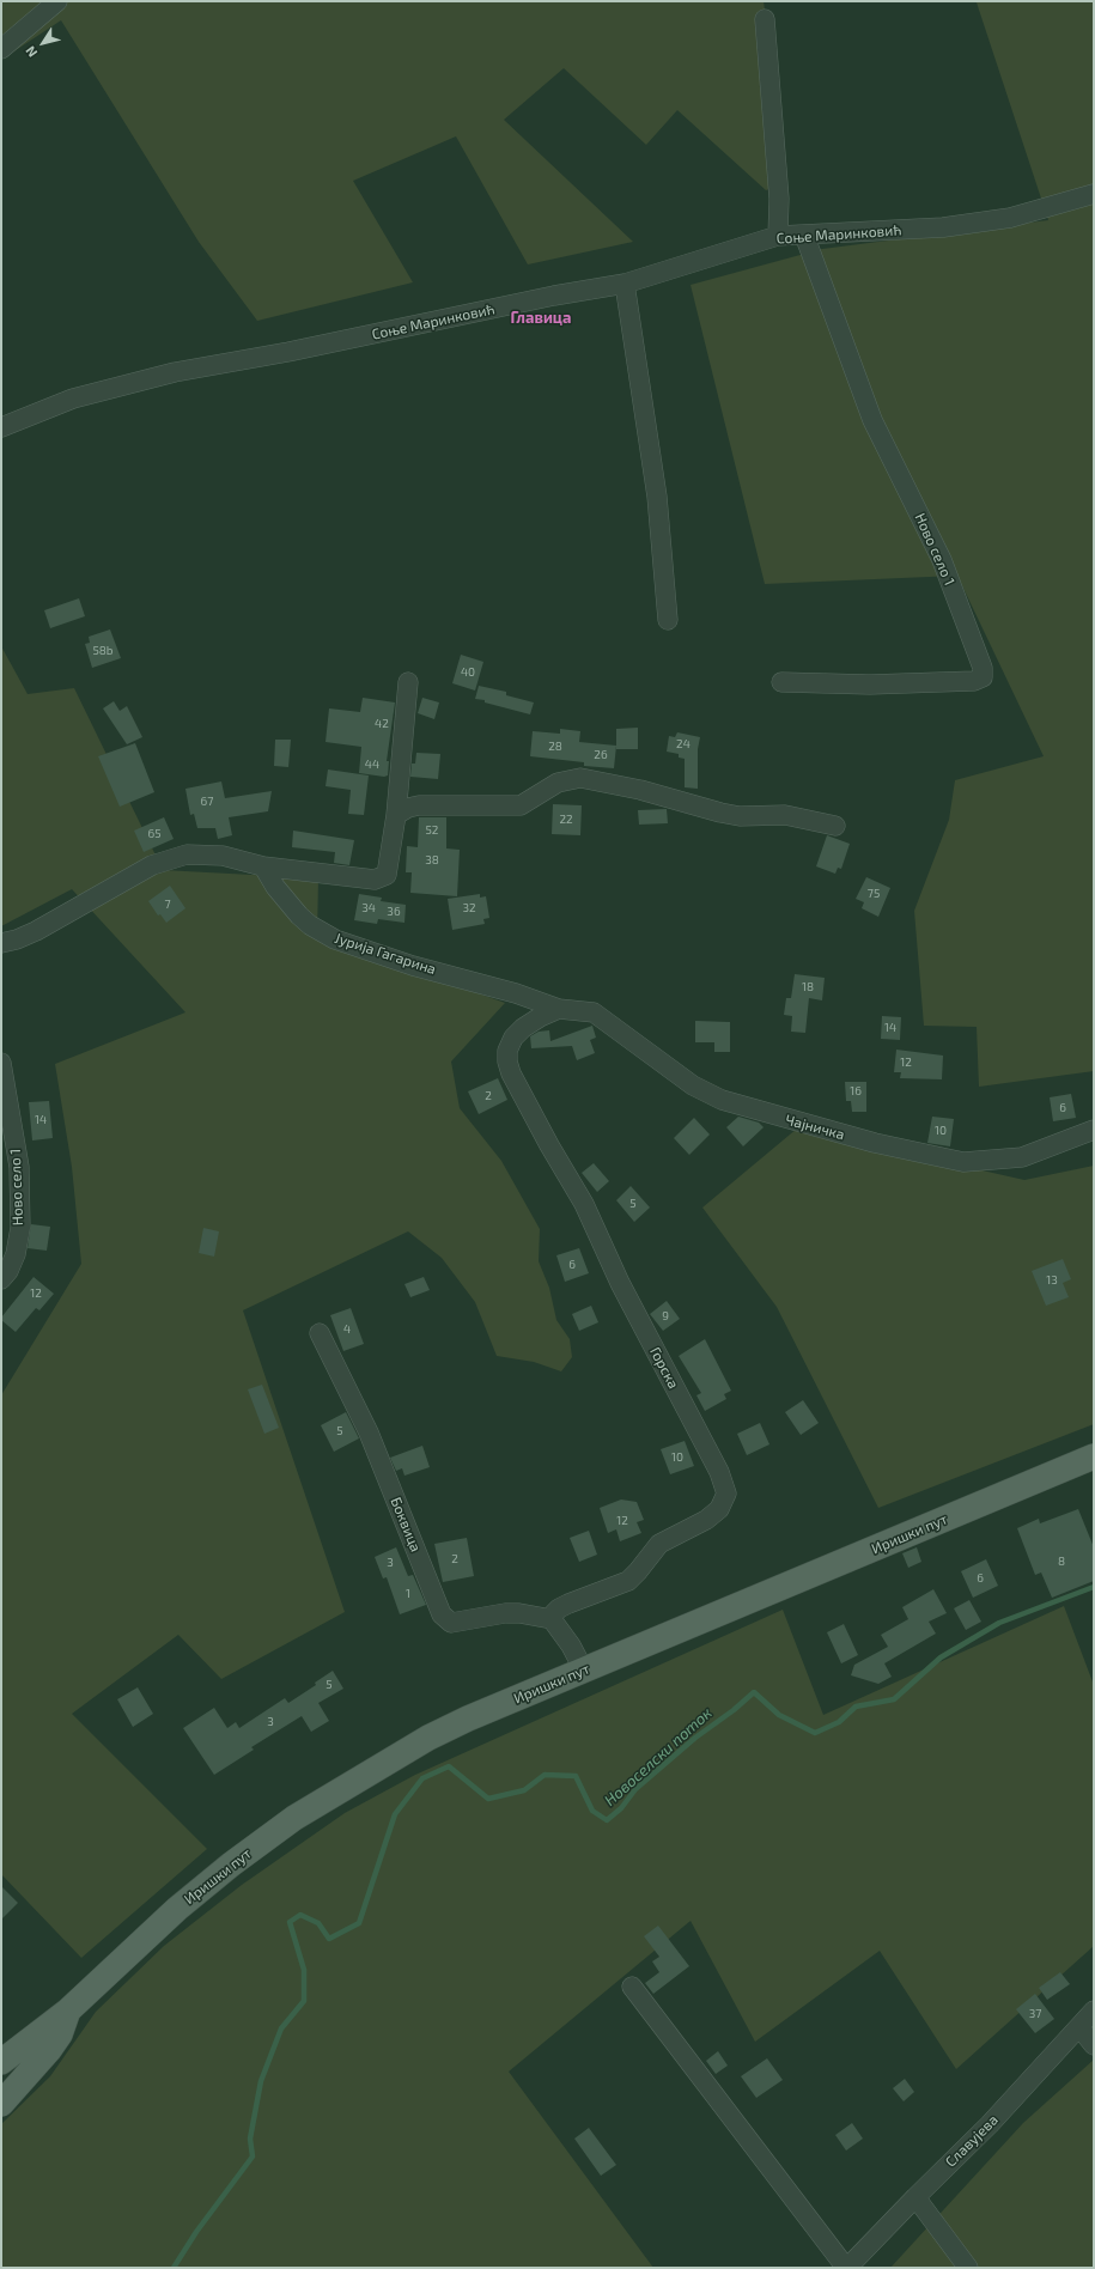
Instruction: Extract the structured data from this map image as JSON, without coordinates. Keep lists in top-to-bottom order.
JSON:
{
  "streets": {
    "main road": ["Иришки пут"],
    "street": [
      "Соње Маринковић",
      "Ново село 1",
      "Јурија Гагарина",
      "Чајничка",
      "Горска",
      "Боквица",
      "Славујева"
    ]
  },
  "crossings": [
    ["Соње Маринковић", "Ново село 1"],
    ["Јурија Гагарина", "Чајничка"],
    ["Јурија Гагарина", "Горска"],
    ["Чајничка", "Горска"],
    ["Горска", "Боквица"]
  ],
  "districts": ["Главица"],
  "water": ["Новоселски поток"],
  "house_numbers": [
    "58b",
    "40",
    "42",
    "24",
    "28",
    "26",
    "44",
    "67",
    "22",
    "52",
    "65",
    "38",
    "75",
    "7",
    "34",
    "32",
    "36",
    "18",
    "14",
    "12",
    "16",
    "2",
    "6",
    "14",
    "10",
    "5",
    "6",
    "13",
    "12",
    "9",
    "4",
    "5",
    "10",
    "12",
    "2",
    "8",
    "3",
    "6",
    "1",
    "5",
    "3",
    "37"
  ],
  "north": "bottom left"
}
